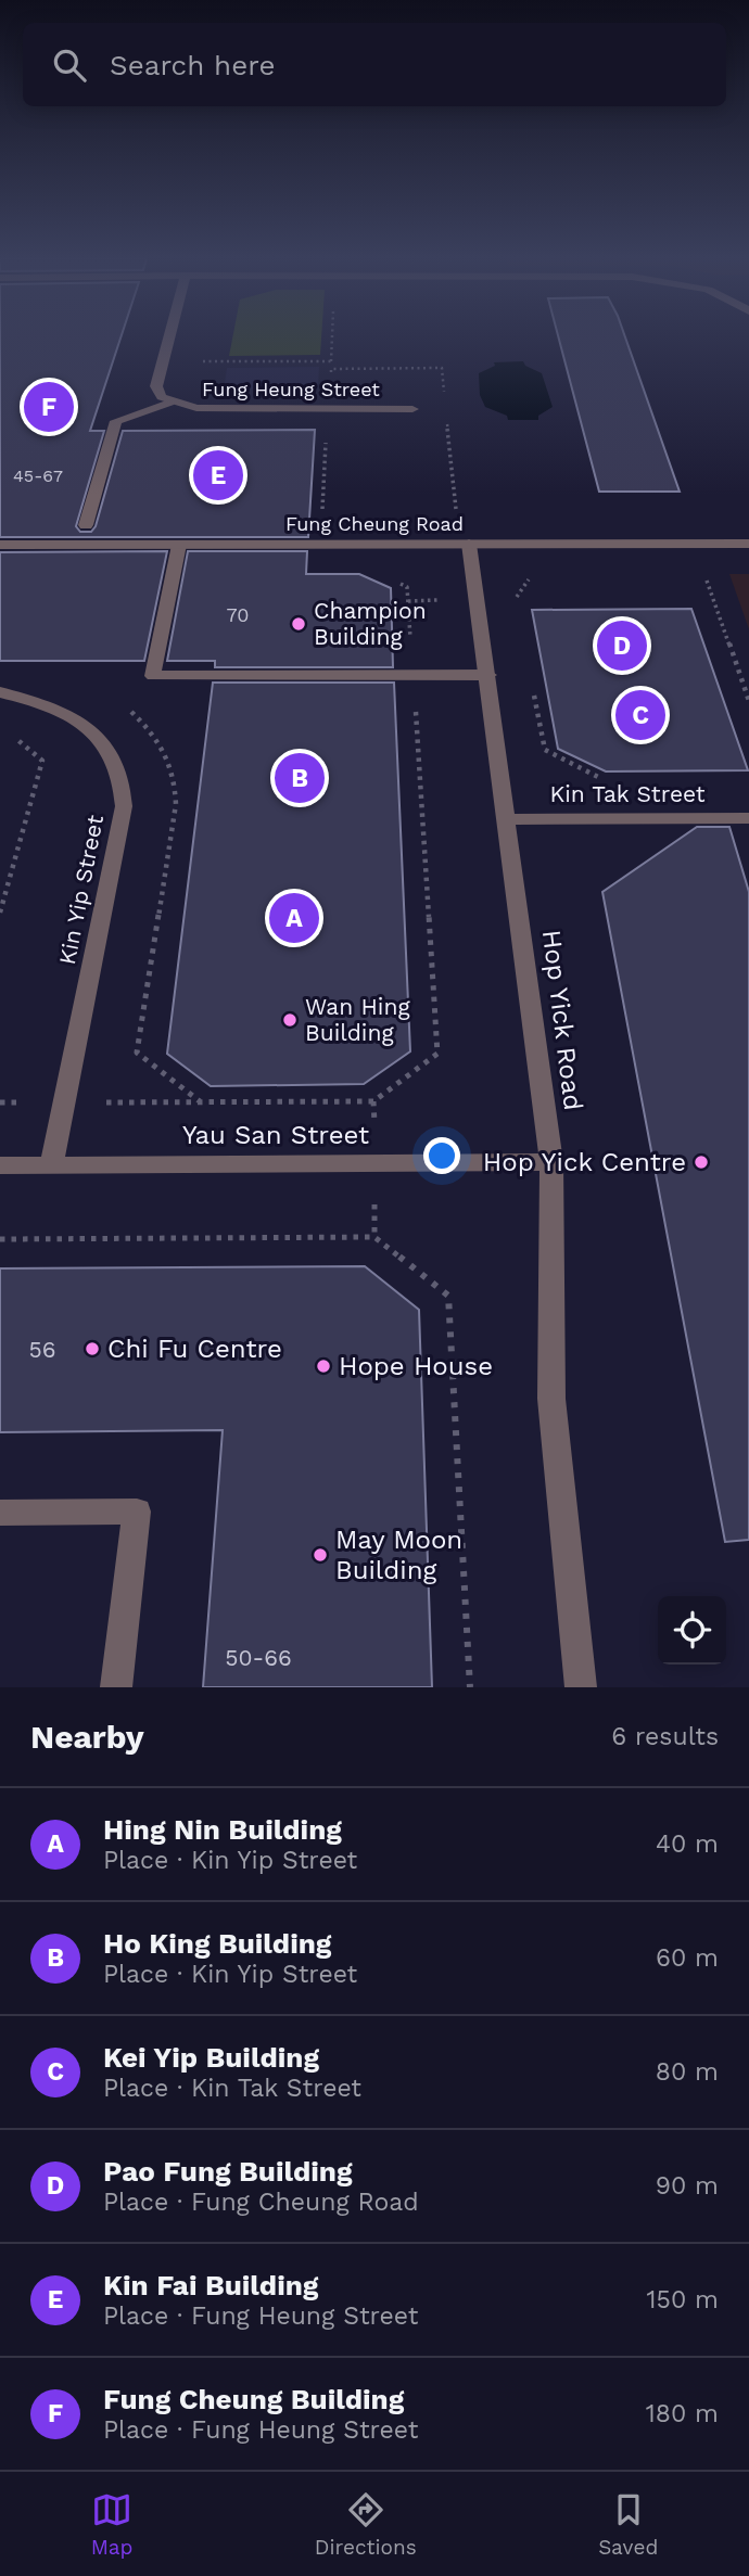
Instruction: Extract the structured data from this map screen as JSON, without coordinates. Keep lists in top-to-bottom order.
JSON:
{
  "streets": {
    "street": [
      "Fung Heung Street",
      "Fung Cheung Road",
      "Kin Tak Street",
      "Kin Yip Street",
      "Hop Yick Road",
      "Yau San Street"
    ]
  },
  "crossings": [
    ["Fung Cheung Road", "Hop Yick Road"],
    ["Kin Tak Street", "Hop Yick Road"],
    ["Kin Yip Street", "Yau San Street"],
    ["Hop Yick Road", "Yau San Street"]
  ],
  "places": [
    "Champion Building",
    "Wan Hing Building",
    "Hop Yick Centre",
    "Chi Fu Centre",
    "Hope House",
    "May Moon Building"
  ],
  "house_numbers": [
    "45-67",
    "70",
    "56",
    "50-66"
  ],
  "page": {
    "search": "Search here",
    "pins": [
      "F",
      "E",
      "D",
      "C",
      "B",
      "A"
    ],
    "heading": ["Nearby", "6 results"],
    "list": [
      {
        "mark": "A",
        "name": "Hing Nin Building",
        "note": "Place · Kin Yip Street",
        "value": "40 m"
      },
      {
        "mark": "B",
        "name": "Ho King Building",
        "note": "Place · Kin Yip Street",
        "value": "60 m"
      },
      {
        "mark": "C",
        "name": "Kei Yip Building",
        "note": "Place · Kin Tak Street",
        "value": "80 m"
      },
      {
        "mark": "D",
        "name": "Pao Fung Building",
        "note": "Place · Fung Cheung Road",
        "value": "90 m"
      },
      {
        "mark": "E",
        "name": "Kin Fai Building",
        "note": "Place · Fung Heung Street",
        "value": "150 m"
      },
      {
        "mark": "F",
        "name": "Fung Cheung Building",
        "note": "Place · Fung Heung Street",
        "value": "180 m"
      }
    ],
    "nav": ["Map", "Directions", "Saved"]
  }
}
